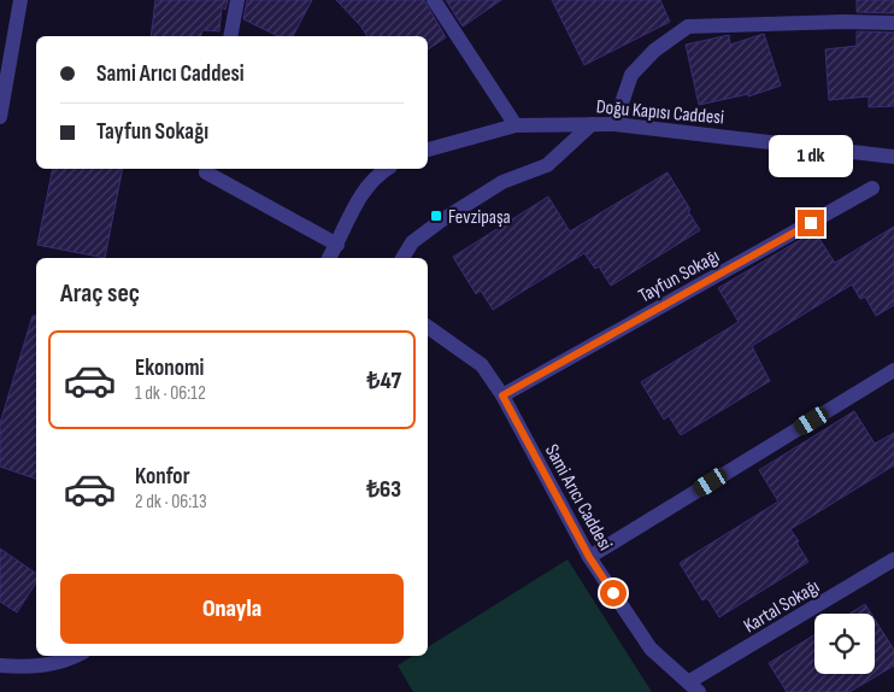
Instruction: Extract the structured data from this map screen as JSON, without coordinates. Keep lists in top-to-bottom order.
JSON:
{
  "streets": {
    "street": [
      "Doğu Kapısı Caddesi",
      "Tayfun Sokağı",
      "Sami Arıcı Caddesi",
      "Kartal Sokağı"
    ]
  },
  "crossings": [
    ["Tayfun Sokağı", "Sami Arıcı Caddesi"],
    ["Sami Arıcı Caddesi", "Kartal Sokağı"]
  ],
  "places": {
    "transit": ["Fevzipaşa"]
  },
  "page": {
    "banner": ["Sami Arıcı Caddesi", "Tayfun Sokağı"],
    "bubble": "1 dk",
    "heading": "Araç seç",
    "list": [
      {
        "name": "Ekonomi",
        "note": "1 dk · 06:12",
        "value": "₺47"
      },
      {
        "name": "Konfor",
        "note": "2 dk · 06:13",
        "value": "₺63"
      }
    ],
    "buttons": "Onayla"
  }
}
